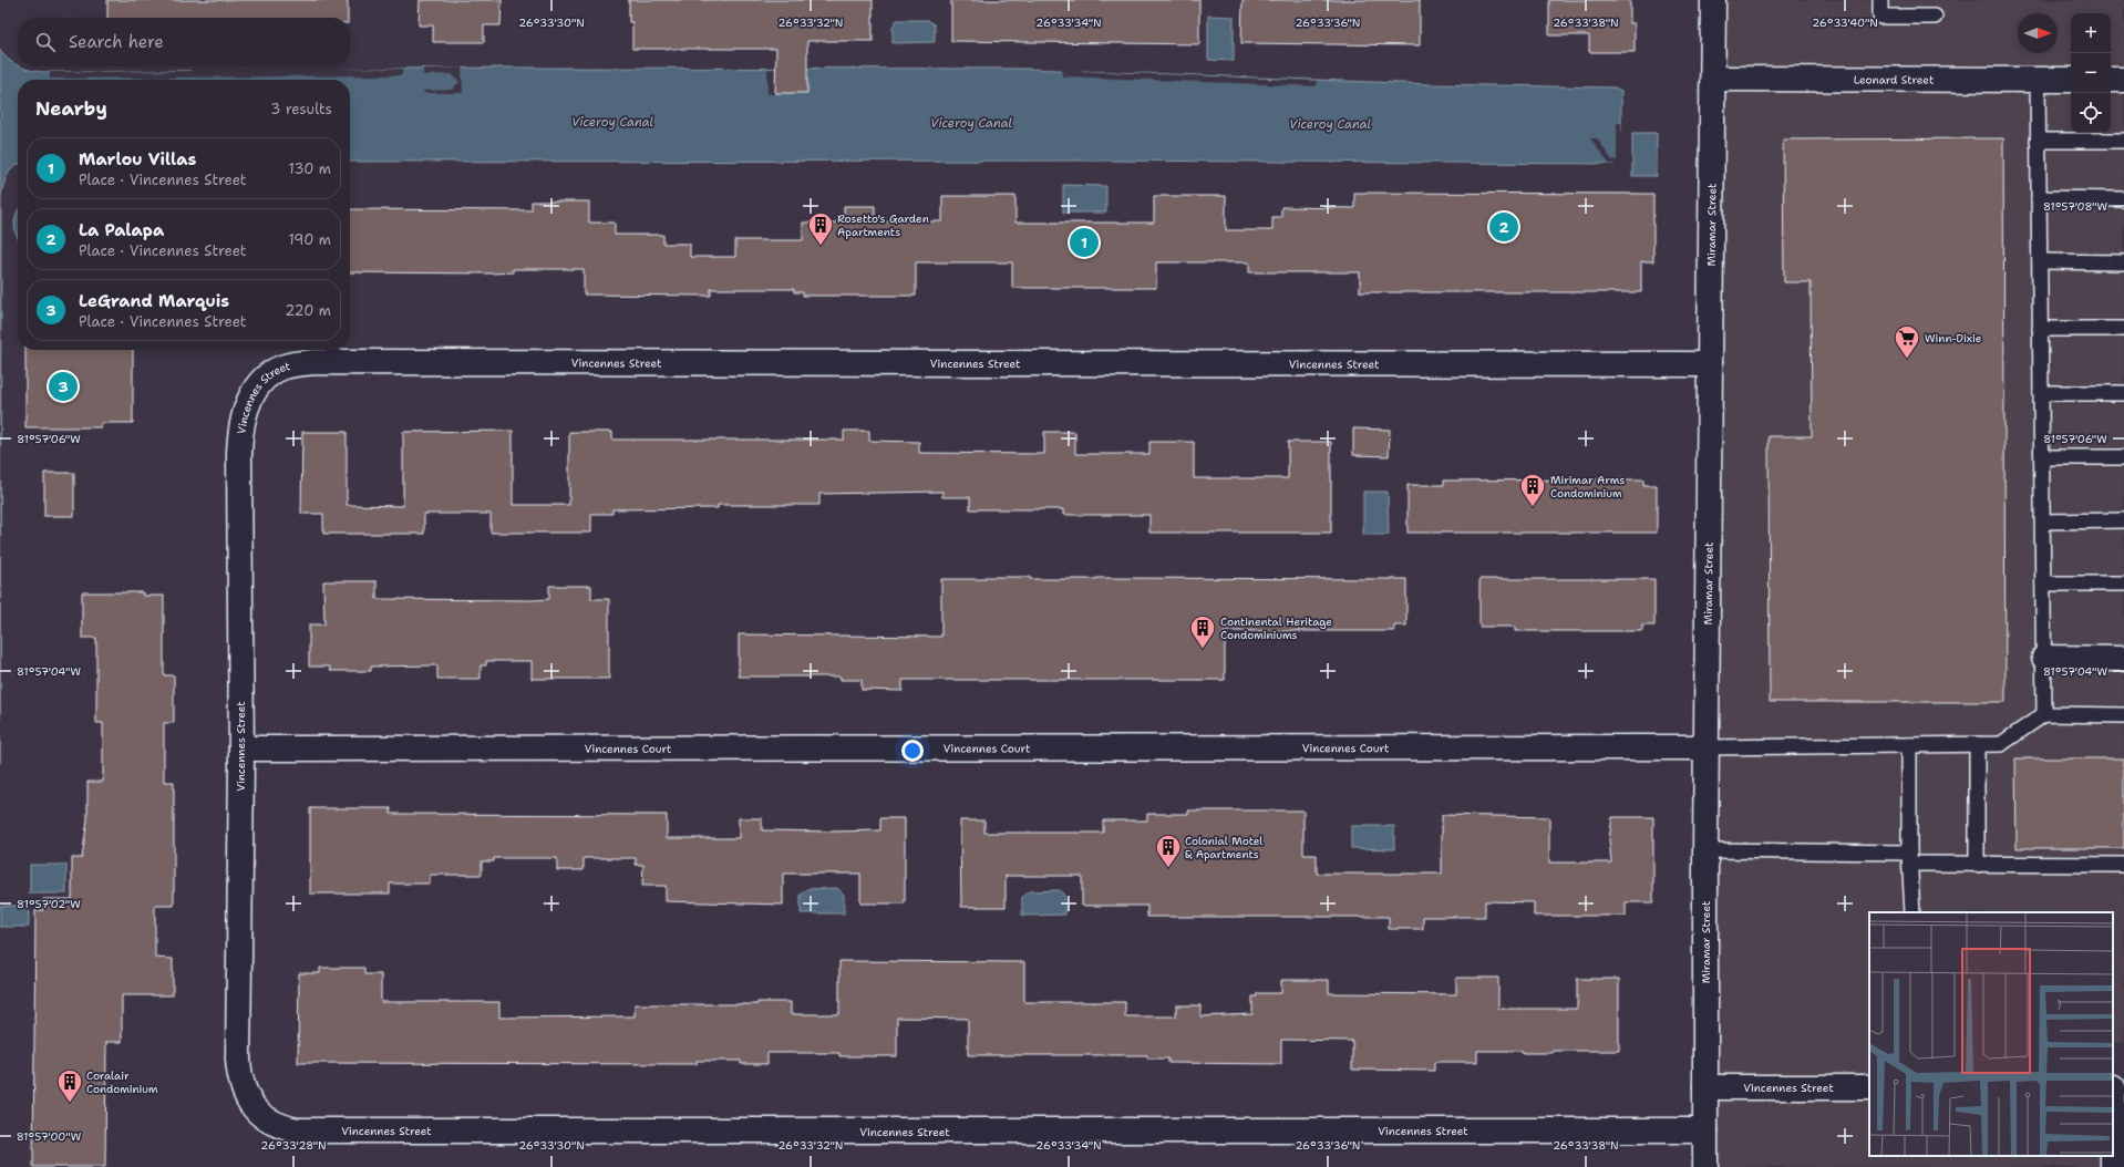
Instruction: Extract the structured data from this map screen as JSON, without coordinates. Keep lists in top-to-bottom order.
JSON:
{
  "streets": {
    "street": [
      "Leonard Street",
      "Miramar Street",
      "Vincennes Street",
      "Vincennes Court"
    ]
  },
  "crossings": [
    ["Leonard Street", "Miramar Street"],
    ["Miramar Street", "Vincennes Street"],
    ["Miramar Street", "Vincennes Court"],
    ["Vincennes Street", "Vincennes Court"]
  ],
  "water": ["Viceroy Canal"],
  "places": {
    "building": [
      "Rosetto's Garden Apartments",
      "Mirimar Arms Condominium",
      "Continental Heritage Condominiums",
      "Colonial Motel & Apartments",
      "Coralair Condominium"
    ],
    "supermarket": ["Winn-Dixie"]
  },
  "north": "right",
  "page": {
    "map_buttons": ["+", "−"],
    "search": "Search here",
    "heading": ["Nearby", "3 results"],
    "list": [
      {
        "mark": "1",
        "name": "Marlou Villas",
        "note": "Place · Vincennes Street",
        "value": "130 m"
      },
      {
        "mark": "2",
        "name": "La Palapa",
        "note": "Place · Vincennes Street",
        "value": "190 m"
      },
      {
        "mark": "3",
        "name": "LeGrand Marquis",
        "note": "Place · Vincennes Street",
        "value": "220 m"
      }
    ],
    "pins": ["2", "1", "3"]
  },
  "coordinates": [
    "26°33'30\"N",
    "26°33'32\"N",
    "26°33'34\"N",
    "26°33'36\"N",
    "26°33'38\"N",
    "26°33'40\"N",
    "81°57'08\"W",
    "81°57'06\"W",
    "81°57'04\"W",
    "81°57'02\"W",
    "81°57'00\"W",
    "26°33'28\"N"
  ]
}
